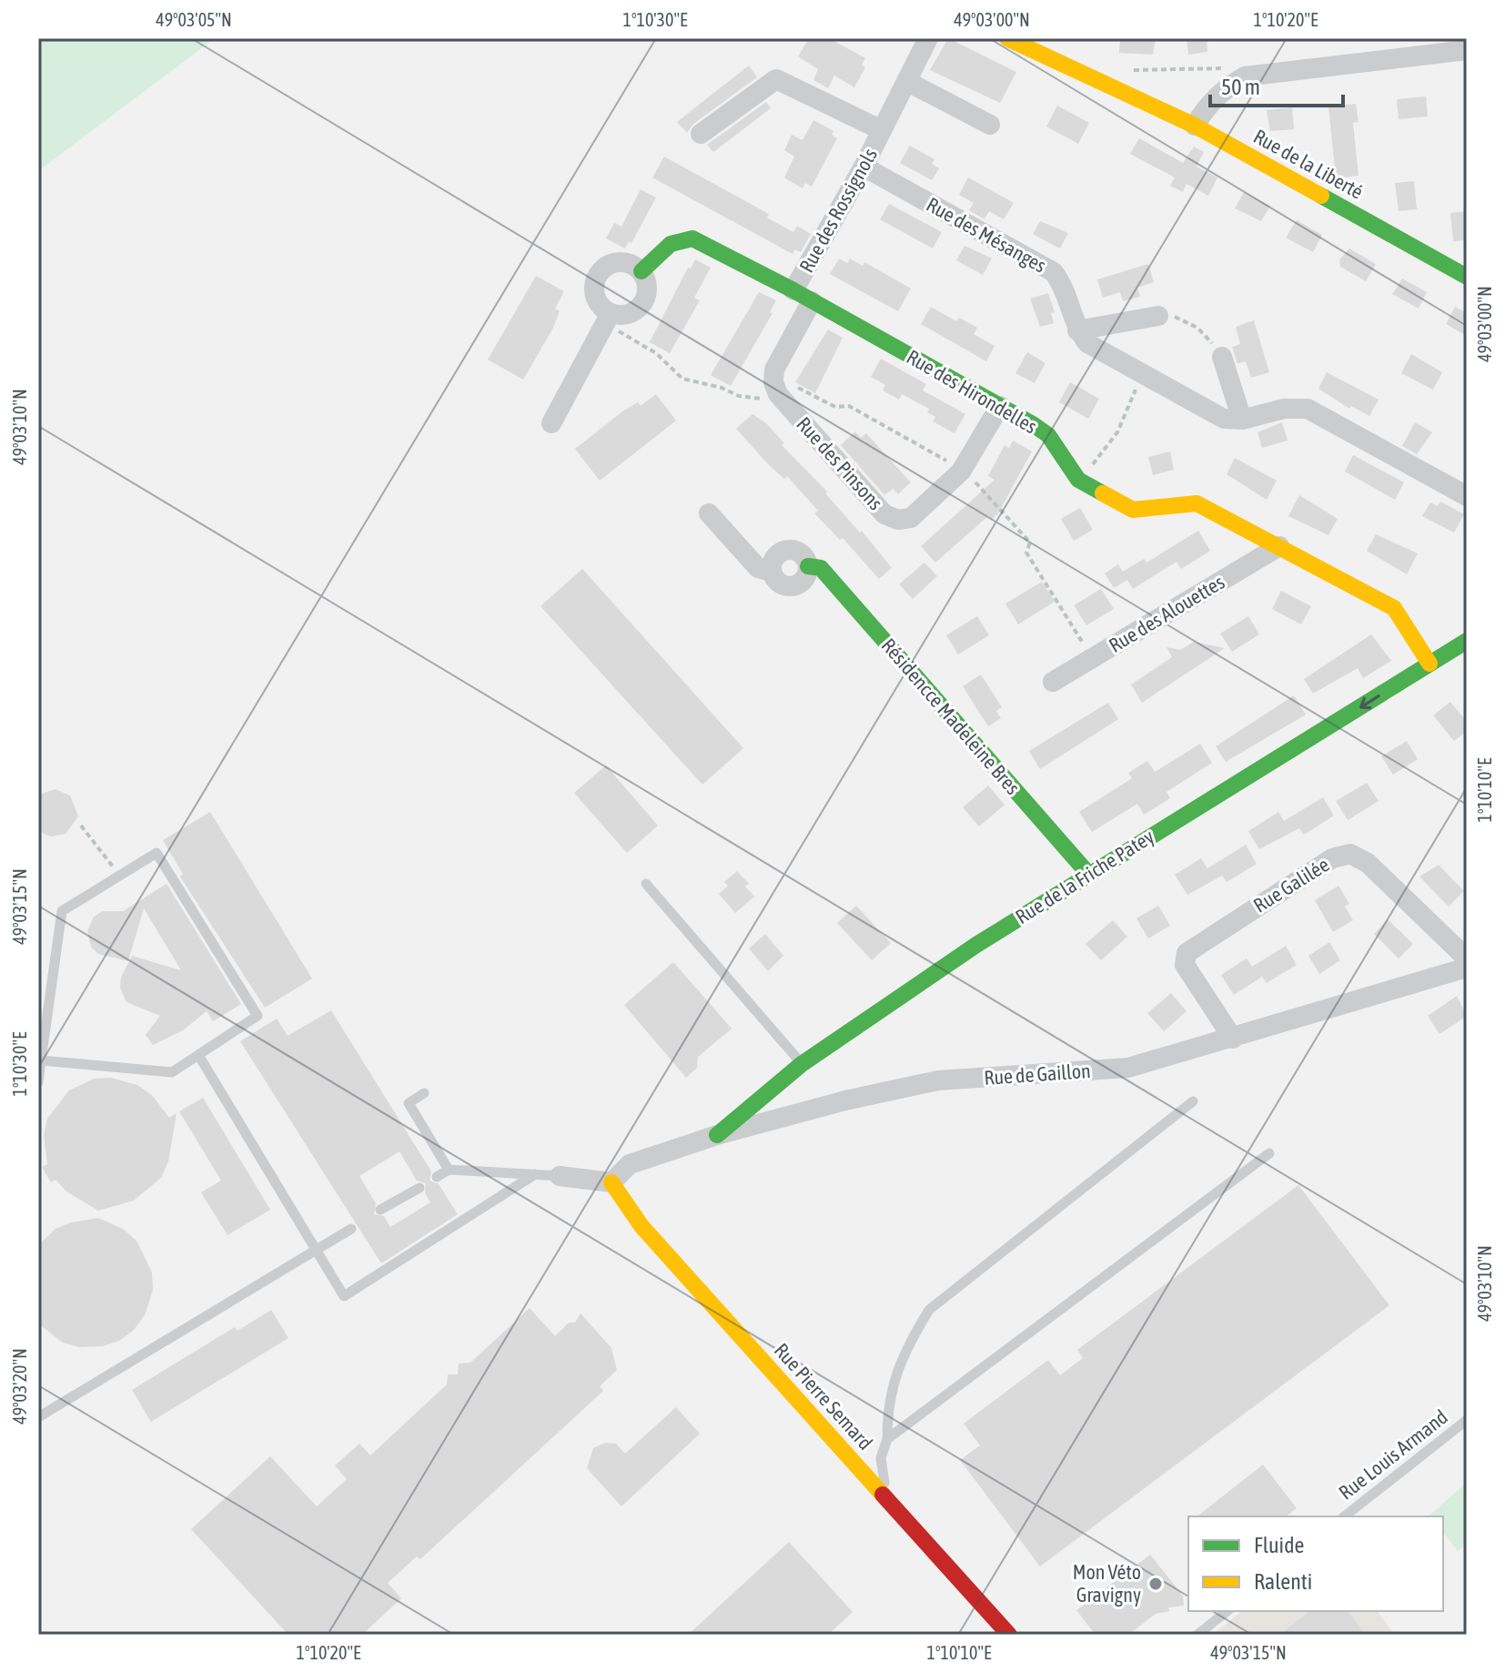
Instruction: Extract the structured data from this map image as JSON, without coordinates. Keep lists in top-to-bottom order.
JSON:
{
  "streets": {
    "street": [
      "Rue de la Liberté",
      "Rue des Rossignols",
      "Rue des Mésanges",
      "Rue des Hirondelles",
      "Rue des Pinsons",
      "Rue des Alouettes",
      "Résidencce Madeleine Bres",
      "Rue de la Friche Patey",
      "Rue Galilée",
      "Rue de Gaillon",
      "Rue Pierre Semard"
    ],
    "lane": ["Rue Louis Armand"]
  },
  "crossings": [
    ["Rue des Rossignols", "Rue des Mésanges"],
    ["Rue des Rossignols", "Rue des Hirondelles"],
    ["Rue des Hirondelles", "Rue des Pinsons"],
    ["Rue des Hirondelles", "Rue des Alouettes"],
    ["Rue des Hirondelles", "Rue de la Friche Patey"],
    ["Résidencce Madeleine Bres", "Rue de la Friche Patey"],
    ["Rue de la Friche Patey", "Rue de Gaillon"],
    ["Rue Galilée", "Rue de Gaillon"],
    ["Rue de Gaillon", "Rue Pierre Semard"]
  ],
  "one_way": ["Rue de la Friche Patey"],
  "places": ["Mon Véto Gravigny"],
  "legend": ["Fluide", "Ralenti"],
  "scale_bar": "50 m",
  "coordinates": [
    "49°03'05\"N",
    "1°10'30\"E",
    "49°03'00\"N",
    "1°10'20\"E",
    "49°03'10\"N",
    "1°10'10\"E",
    "49°03'15\"N",
    "49°03'20\"N"
  ]
}
